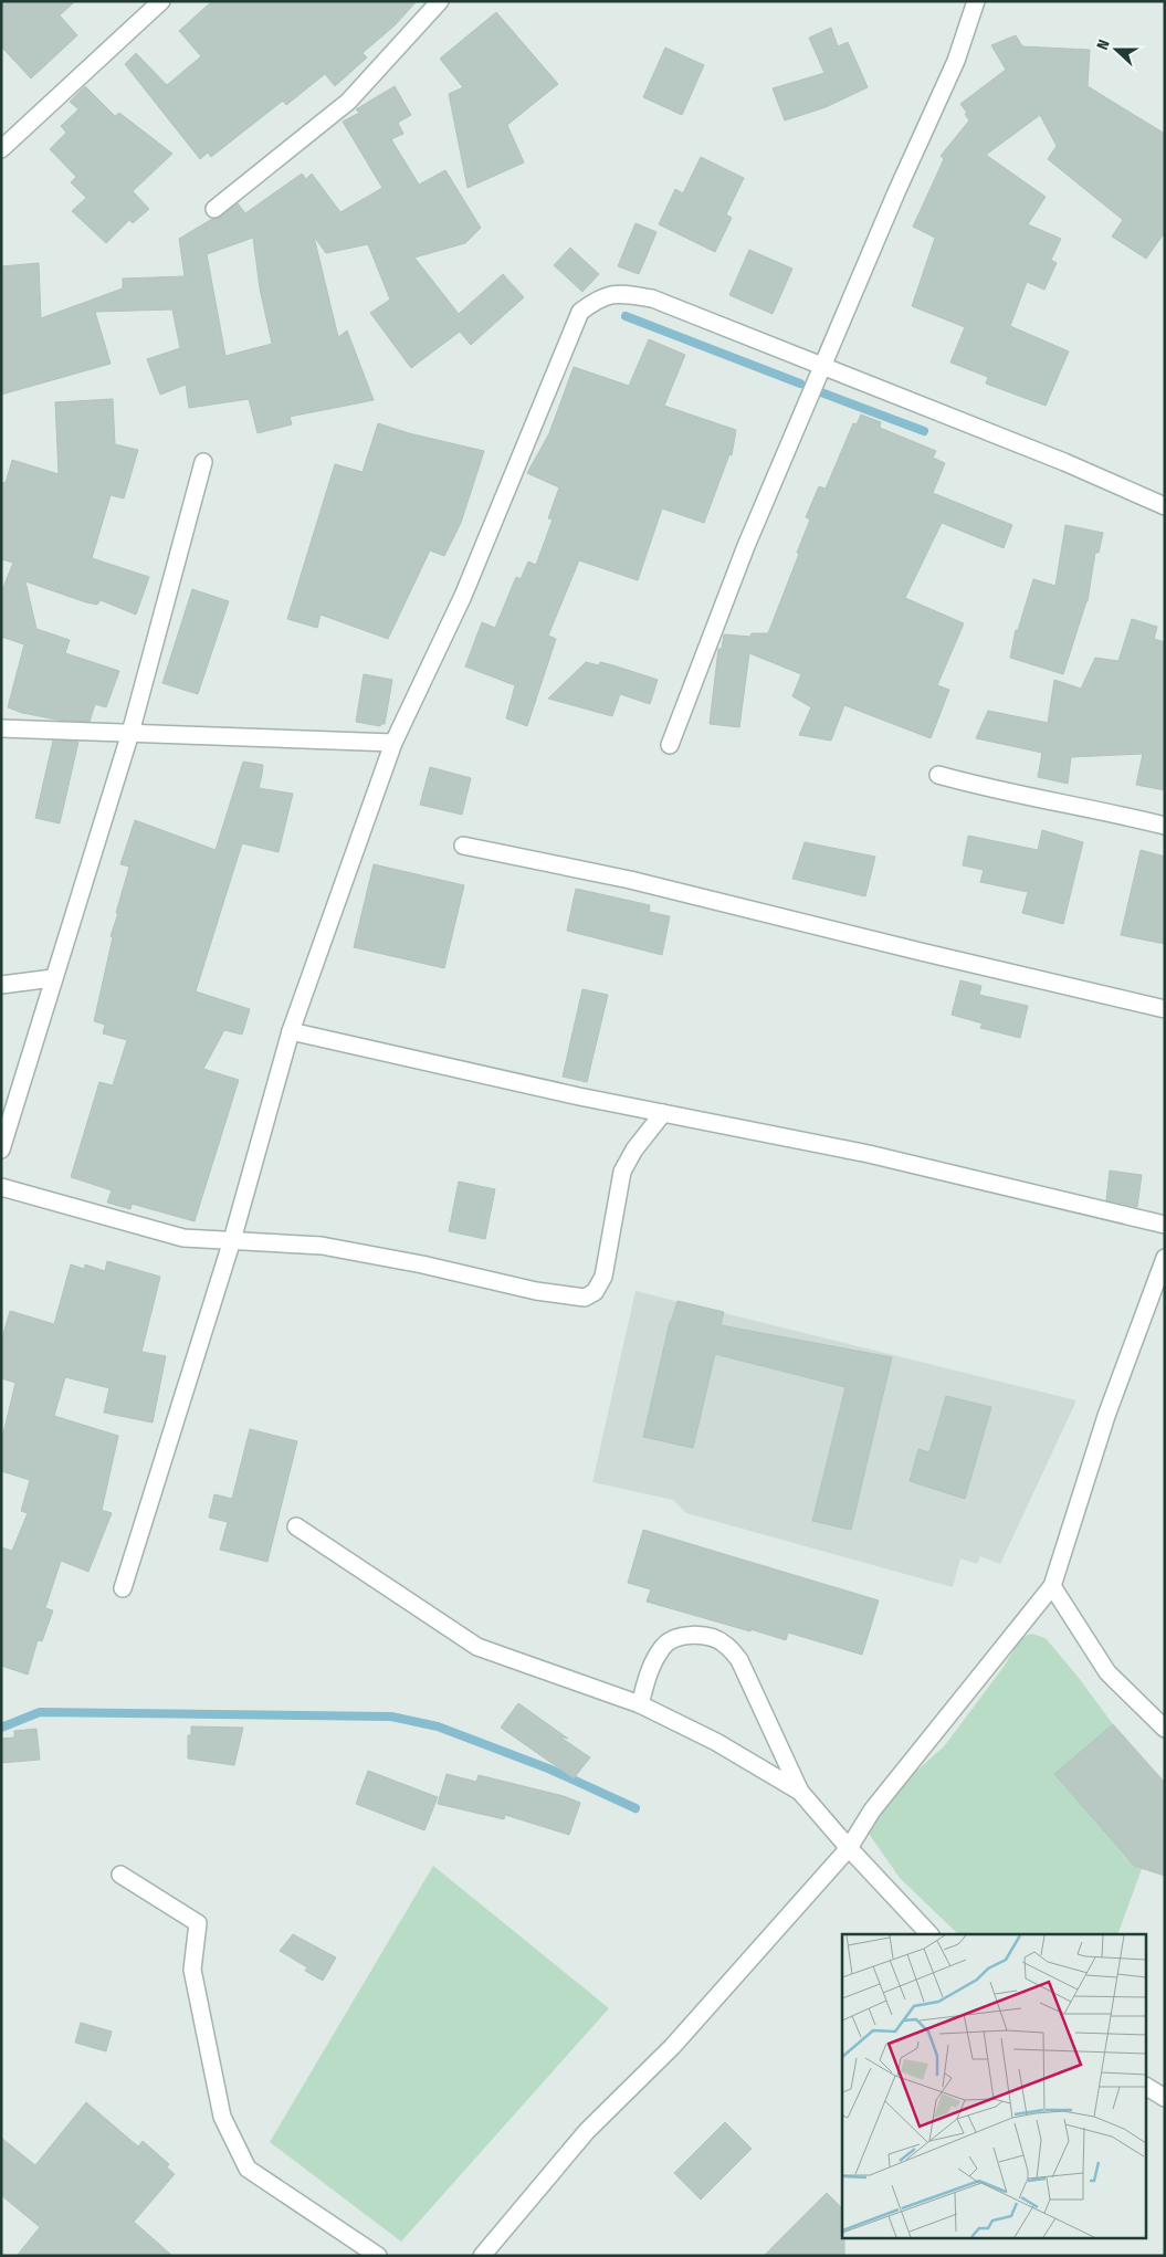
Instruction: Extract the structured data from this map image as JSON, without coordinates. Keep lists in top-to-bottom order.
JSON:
{
  "north": "left"
}
